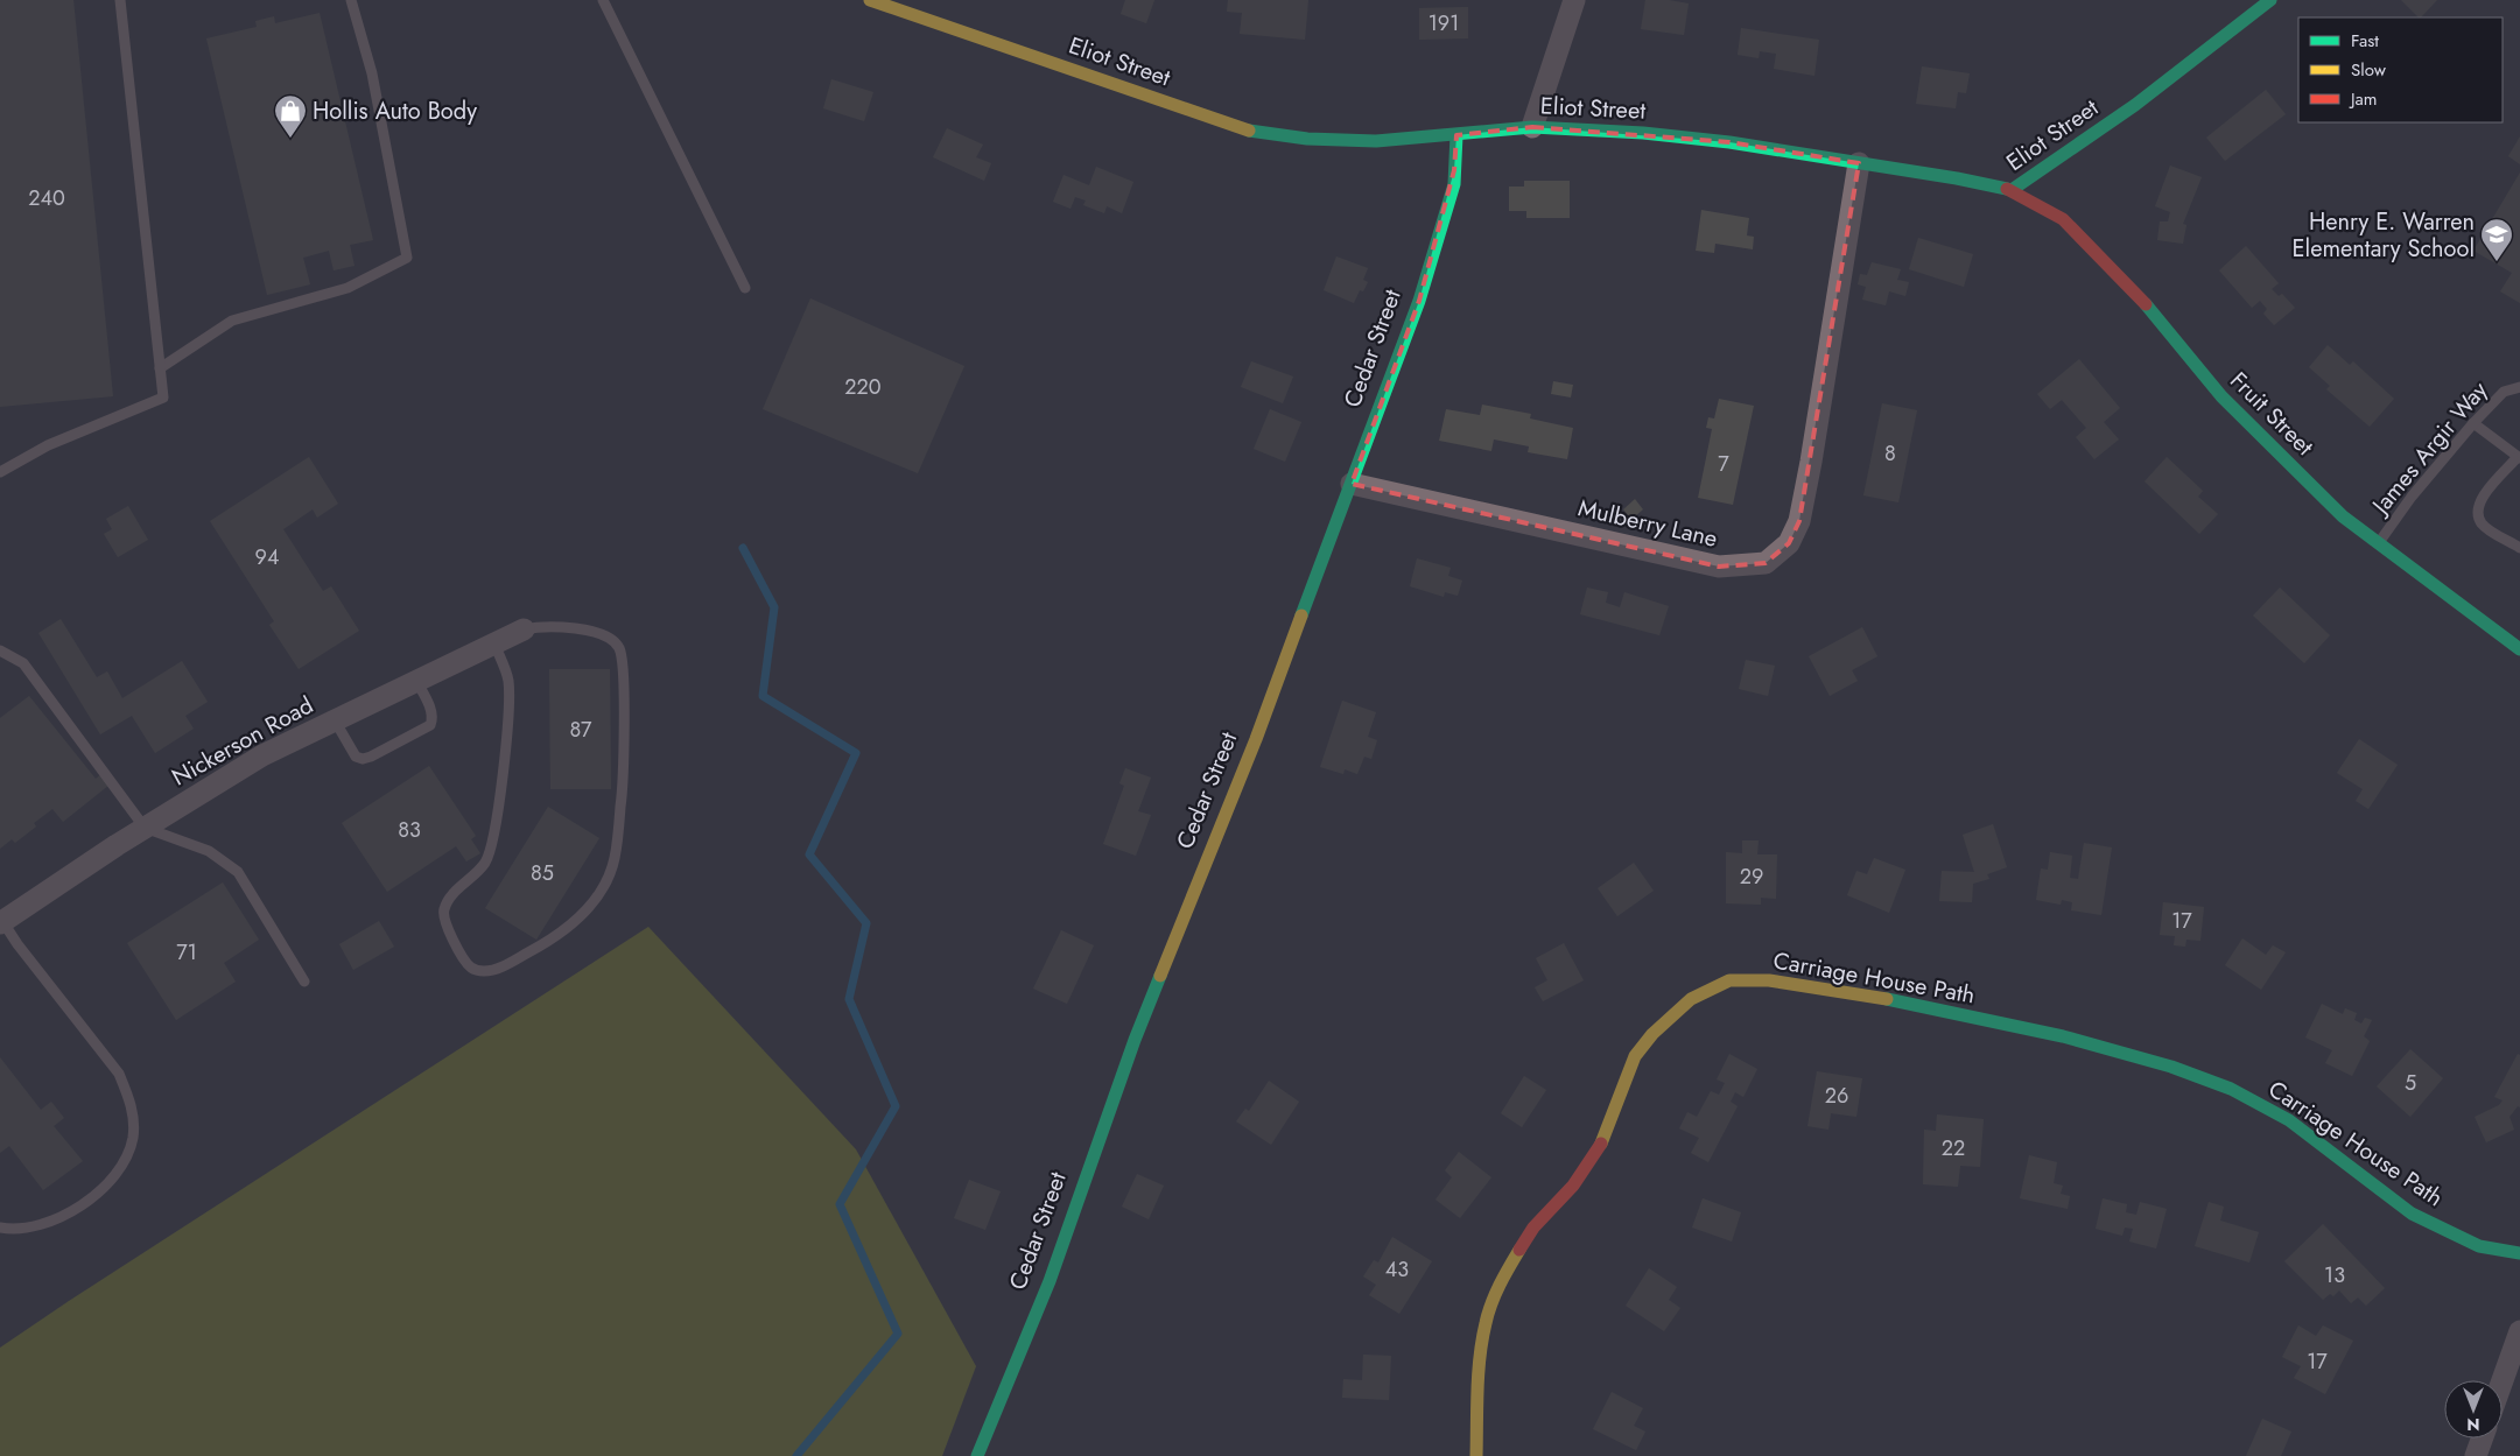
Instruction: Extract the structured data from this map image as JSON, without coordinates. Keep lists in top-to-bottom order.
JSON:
{
  "streets": {
    "street": [
      "Eliot Street",
      "Cedar Street",
      "Fruit Street",
      "Mulberry Lane",
      "Nickerson Road",
      "Carriage House Path"
    ],
    "lane": ["James Argir Way"]
  },
  "crossings": [
    ["Eliot Street", "Cedar Street"],
    ["Eliot Street", "Fruit Street"],
    ["Eliot Street", "Mulberry Lane"],
    ["Cedar Street", "Mulberry Lane"],
    ["Fruit Street", "James Argir Way"]
  ],
  "places": {
    "shop": ["Hollis Auto Body"],
    "school or university": ["Henry E. Warren Elementary School"]
  },
  "house_numbers": [
    "191",
    "240",
    "220",
    "8",
    "7",
    "94",
    "87",
    "83",
    "85",
    "29",
    "17",
    "71",
    "5",
    "26",
    "22",
    "43",
    "13",
    "17"
  ],
  "legend": ["Fast", "Slow", "Jam"],
  "north": "bottom"
}
